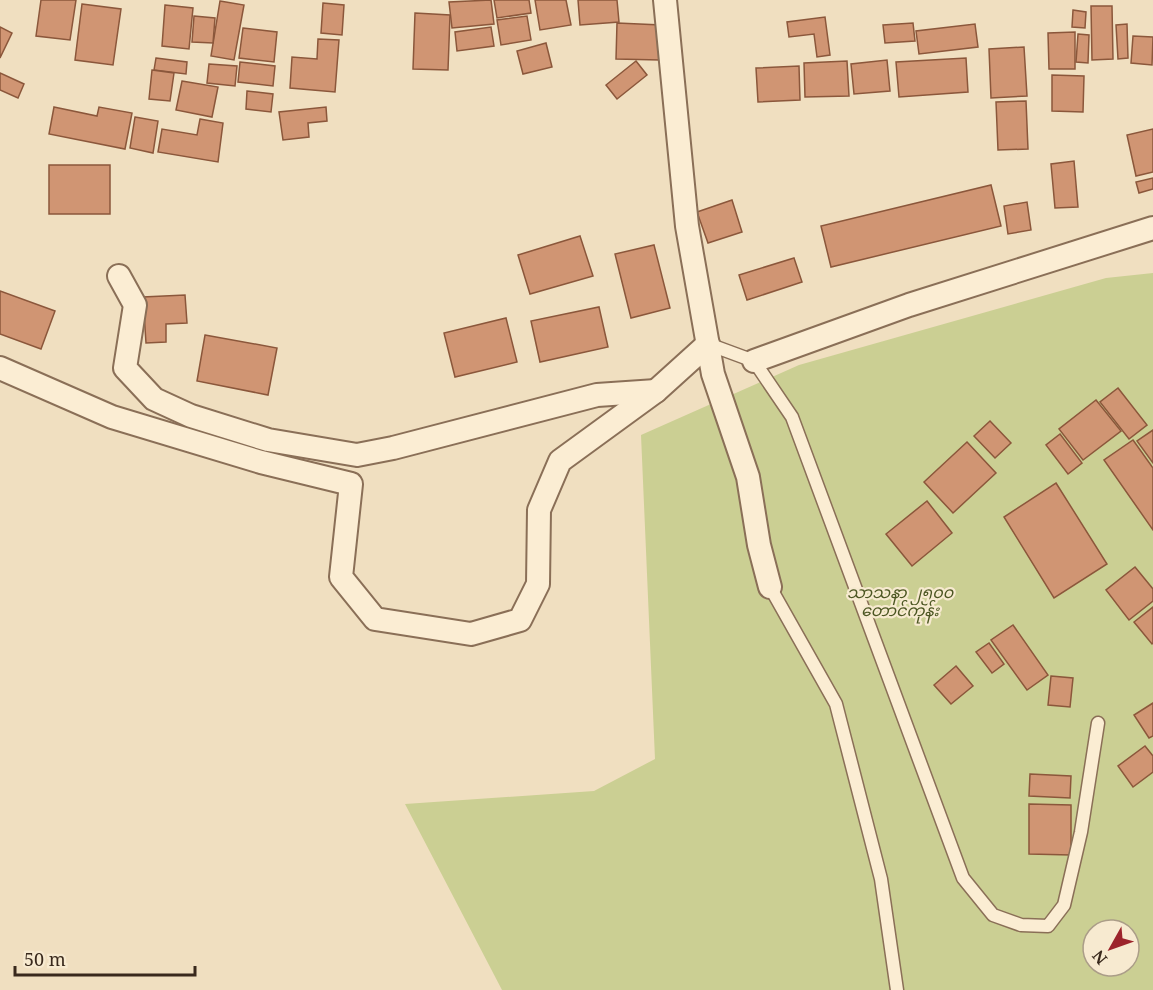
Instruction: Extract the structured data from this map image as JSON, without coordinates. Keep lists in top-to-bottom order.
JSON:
{
  "parks": ["သာသနာ ၂၅၀၀ တောင်ကုန်း"],
  "scale_bar": "50 m",
  "north": "bottom left"
}
